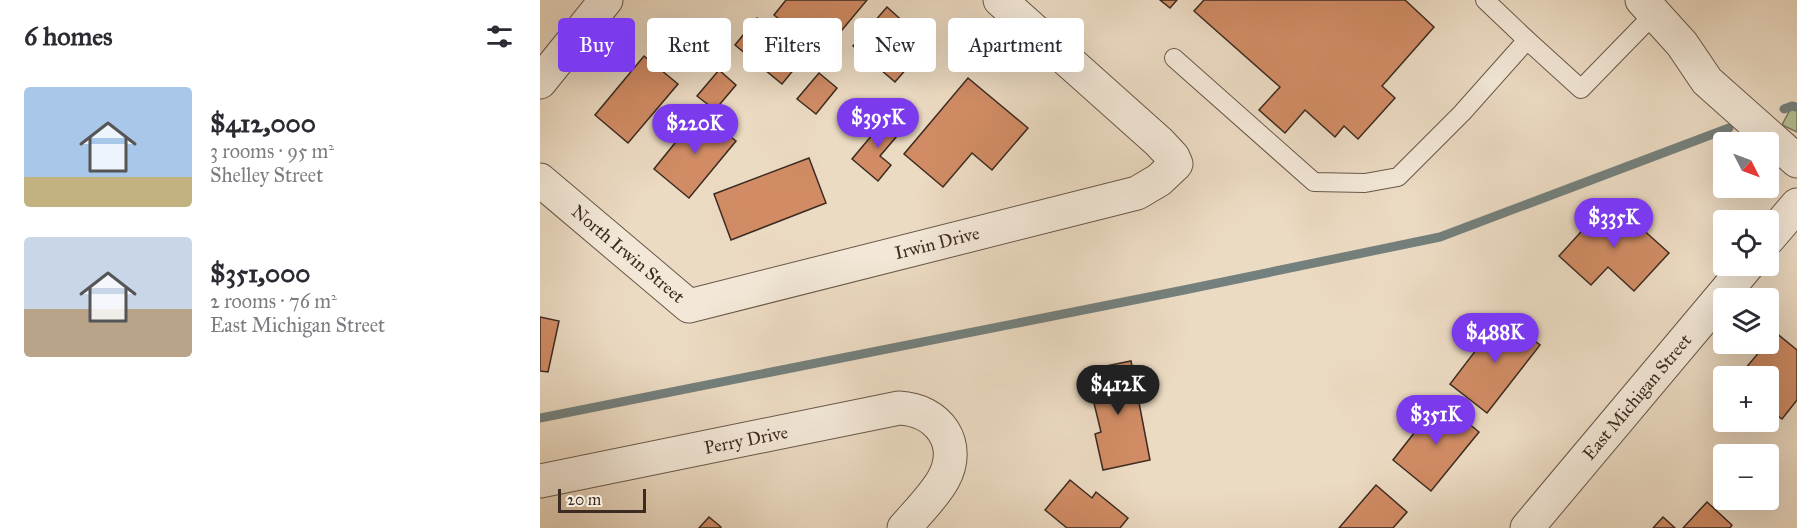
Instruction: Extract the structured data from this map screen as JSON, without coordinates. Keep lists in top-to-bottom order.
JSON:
{
  "streets": {
    "street": [
      "Irwin Drive",
      "North Irwin Street",
      "East Michigan Street",
      "Perry Drive"
    ]
  },
  "crossings": [
    ["Irwin Drive", "North Irwin Street"]
  ],
  "scale_bar": "20 m",
  "north": "bottom right",
  "page": {
    "heading": "6 homes",
    "chip": [
      "Buy",
      "Rent",
      "Filters",
      "New",
      "Apartment"
    ],
    "list": [
      {
        "name": "$412,000",
        "note": "3 rooms · 95 m² · Shelley Street"
      },
      {
        "name": "$351,000",
        "note": "2 rooms · 76 m² · East Michigan Street"
      }
    ],
    "price": [
      "$395K",
      "$220K",
      "$335K",
      "$488K",
      "$412K",
      "$351K"
    ],
    "map_buttons": ["+", "−"],
    "scale": "20 m"
  }
}
